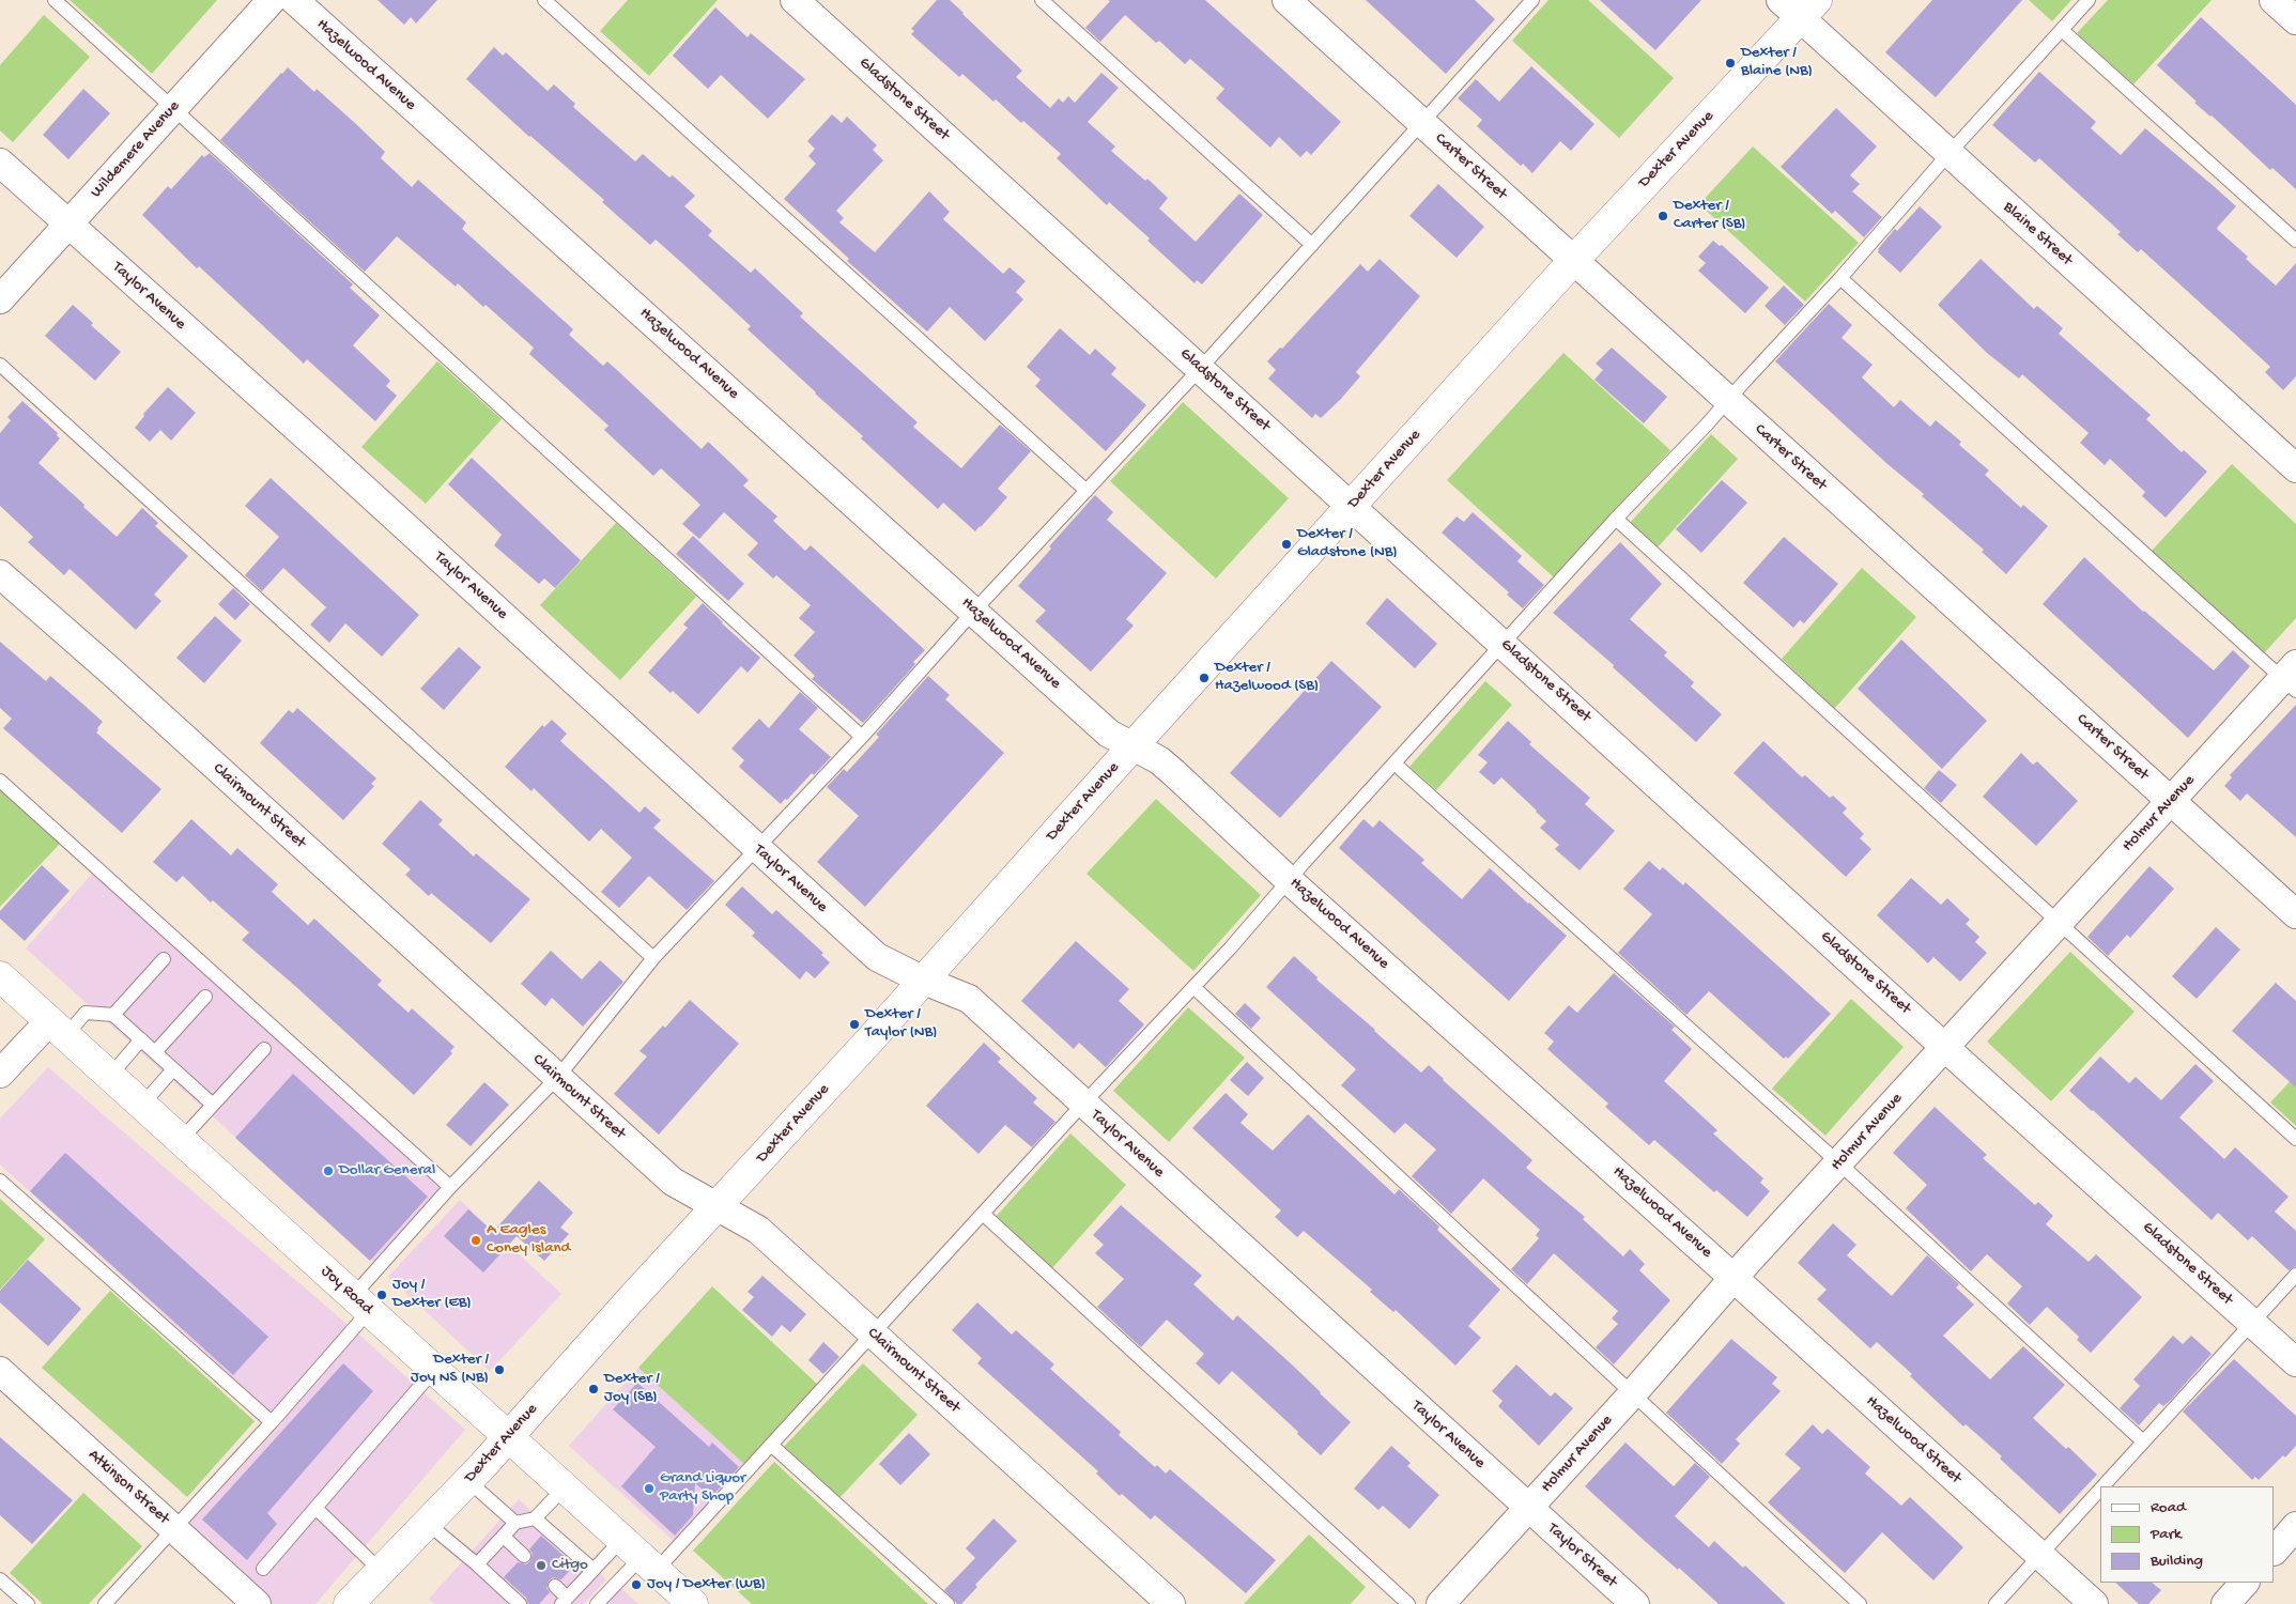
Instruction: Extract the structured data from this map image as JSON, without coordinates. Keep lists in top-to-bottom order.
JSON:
{
  "streets": {
    "street": [
      "Hazelwood Avenue",
      "Gladstone Street",
      "Wildemere Avenue",
      "Dexter Avenue",
      "Carter Street",
      "Blaine Street",
      "Taylor Avenue",
      "Clairmount Street",
      "Holmur Avenue",
      "Joy Road",
      "Hazelwood Street",
      "Atkinson Street",
      "Taylor Street"
    ]
  },
  "crossings": [
    ["Hazelwood Avenue", "Dexter Avenue"],
    ["Hazelwood Avenue", "Holmur Avenue"],
    ["Hazelwood Avenue", "Hazelwood Street"],
    ["Gladstone Street", "Dexter Avenue"],
    ["Gladstone Street", "Holmur Avenue"],
    ["Wildemere Avenue", "Taylor Avenue"],
    ["Dexter Avenue", "Carter Street"],
    ["Dexter Avenue", "Blaine Street"],
    ["Dexter Avenue", "Taylor Avenue"],
    ["Dexter Avenue", "Clairmount Street"],
    ["Dexter Avenue", "Joy Road"],
    ["Carter Street", "Holmur Avenue"],
    ["Taylor Avenue", "Holmur Avenue"],
    ["Taylor Avenue", "Taylor Street"],
    ["Holmur Avenue", "Hazelwood Street"],
    ["Holmur Avenue", "Taylor Street"]
  ],
  "places": [
    "Dexter / Blaine (NB)",
    "Dexter / Carter (SB)",
    "Dexter / Gladstone (NB)",
    "Dexter / Hazelwood (SB)",
    "Dexter / Taylor (NB)",
    "Dollar General",
    "A Eagles Coney Island",
    "Joy / Dexter (EB)",
    "Dexter / Joy NS (NB)",
    "Dexter / Joy (SB)",
    "Grand Liquor Party Shop",
    "Citgo",
    "Joy / Dexter (WB)"
  ],
  "legend": ["Road", "Park", "Building"]
}
